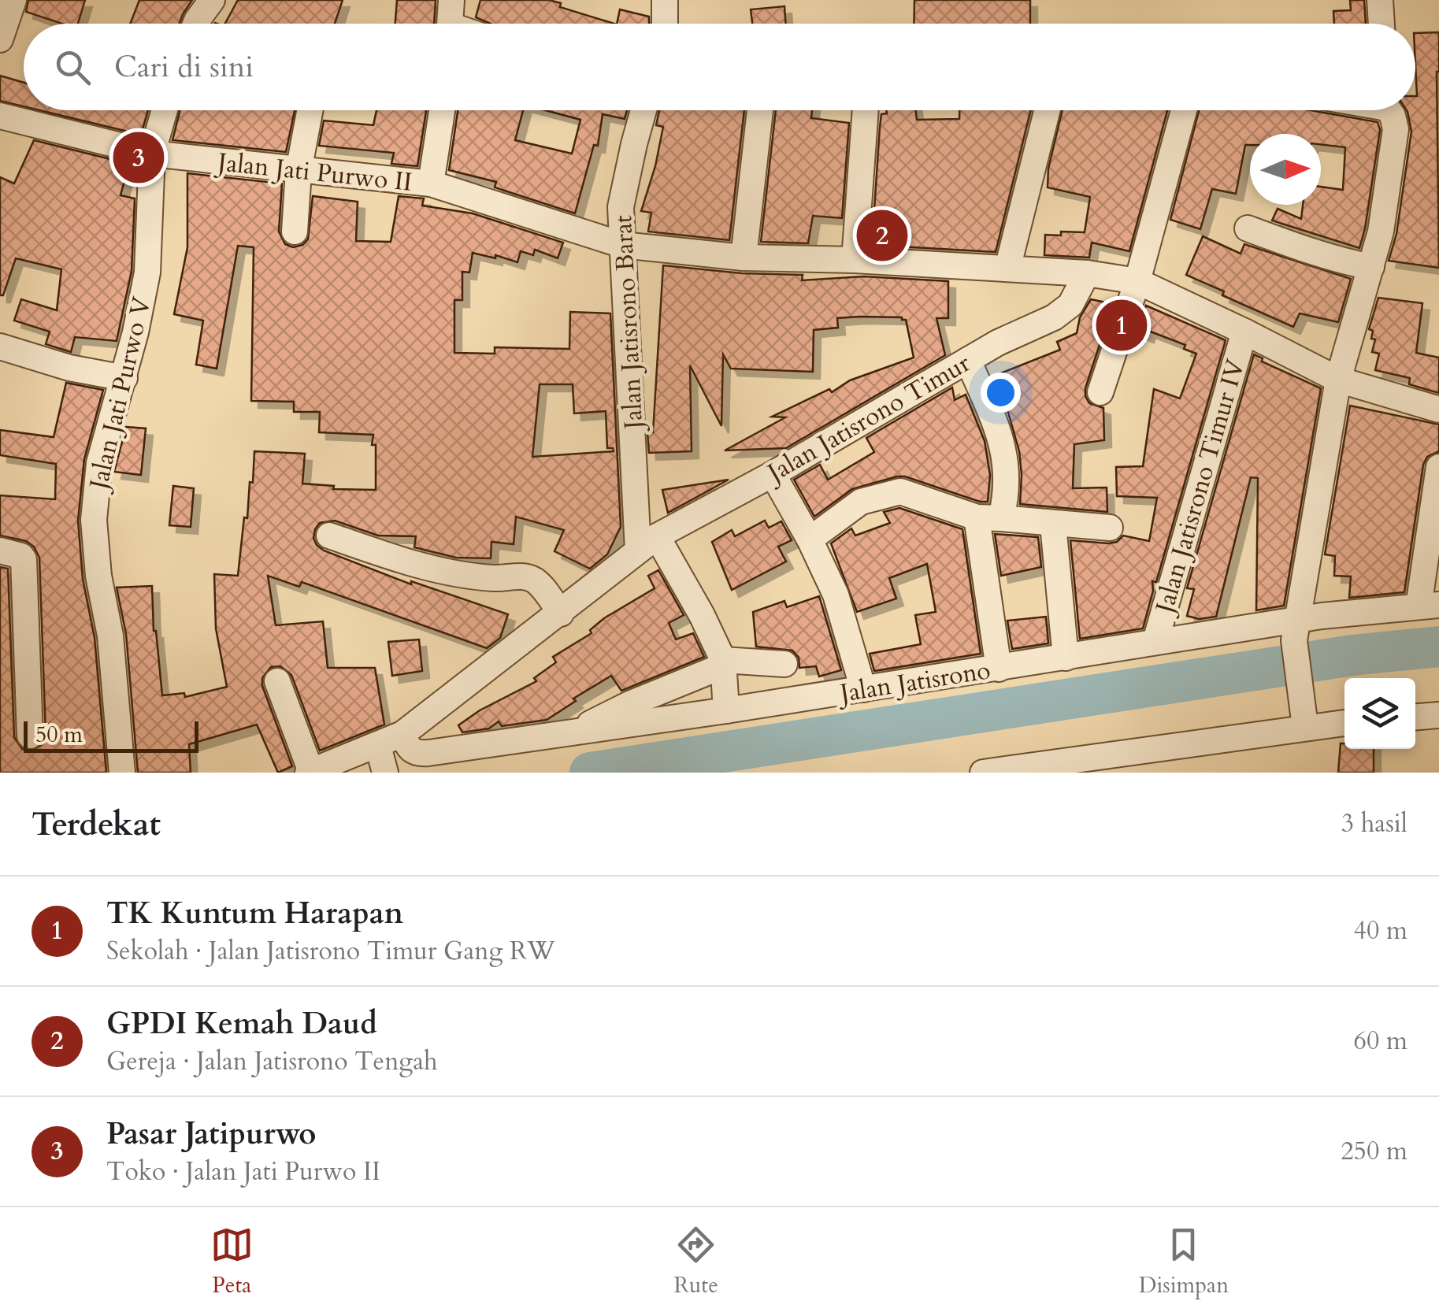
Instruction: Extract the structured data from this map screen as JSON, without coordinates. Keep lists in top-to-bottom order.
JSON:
{
  "streets": {
    "street": [
      "Jalan Jati Purwo II",
      "Jalan Jatisrono Barat",
      "Jalan Jati Purwo V",
      "Jalan Jatisrono Timur",
      "Jalan Jatisrono Timur IV",
      "Jalan Jatisrono"
    ]
  },
  "crossings": [
    ["Jalan Jati Purwo II", "Jalan Jatisrono Barat"],
    ["Jalan Jati Purwo II", "Jalan Jati Purwo V"],
    ["Jalan Jati Purwo II", "Jalan Jatisrono Timur"],
    ["Jalan Jati Purwo II", "Jalan Jatisrono Timur IV"],
    ["Jalan Jatisrono Barat", "Jalan Jatisrono Timur"],
    ["Jalan Jatisrono Timur IV", "Jalan Jatisrono"]
  ],
  "scale_bar": "50 m",
  "north": "right",
  "page": {
    "search": "Cari di sini",
    "pins": ["3", "2", "1"],
    "scale": "50 m",
    "heading": ["Terdekat", "3 hasil"],
    "list": [
      {
        "mark": "1",
        "name": "TK Kuntum Harapan",
        "note": "Sekolah · Jalan Jatisrono Timur Gang RW",
        "value": "40 m"
      },
      {
        "mark": "2",
        "name": "GPDI Kemah Daud",
        "note": "Gereja · Jalan Jatisrono Tengah",
        "value": "60 m"
      },
      {
        "mark": "3",
        "name": "Pasar Jatipurwo",
        "note": "Toko · Jalan Jati Purwo II",
        "value": "250 m"
      }
    ],
    "nav": ["Peta", "Rute", "Disimpan"]
  }
}
